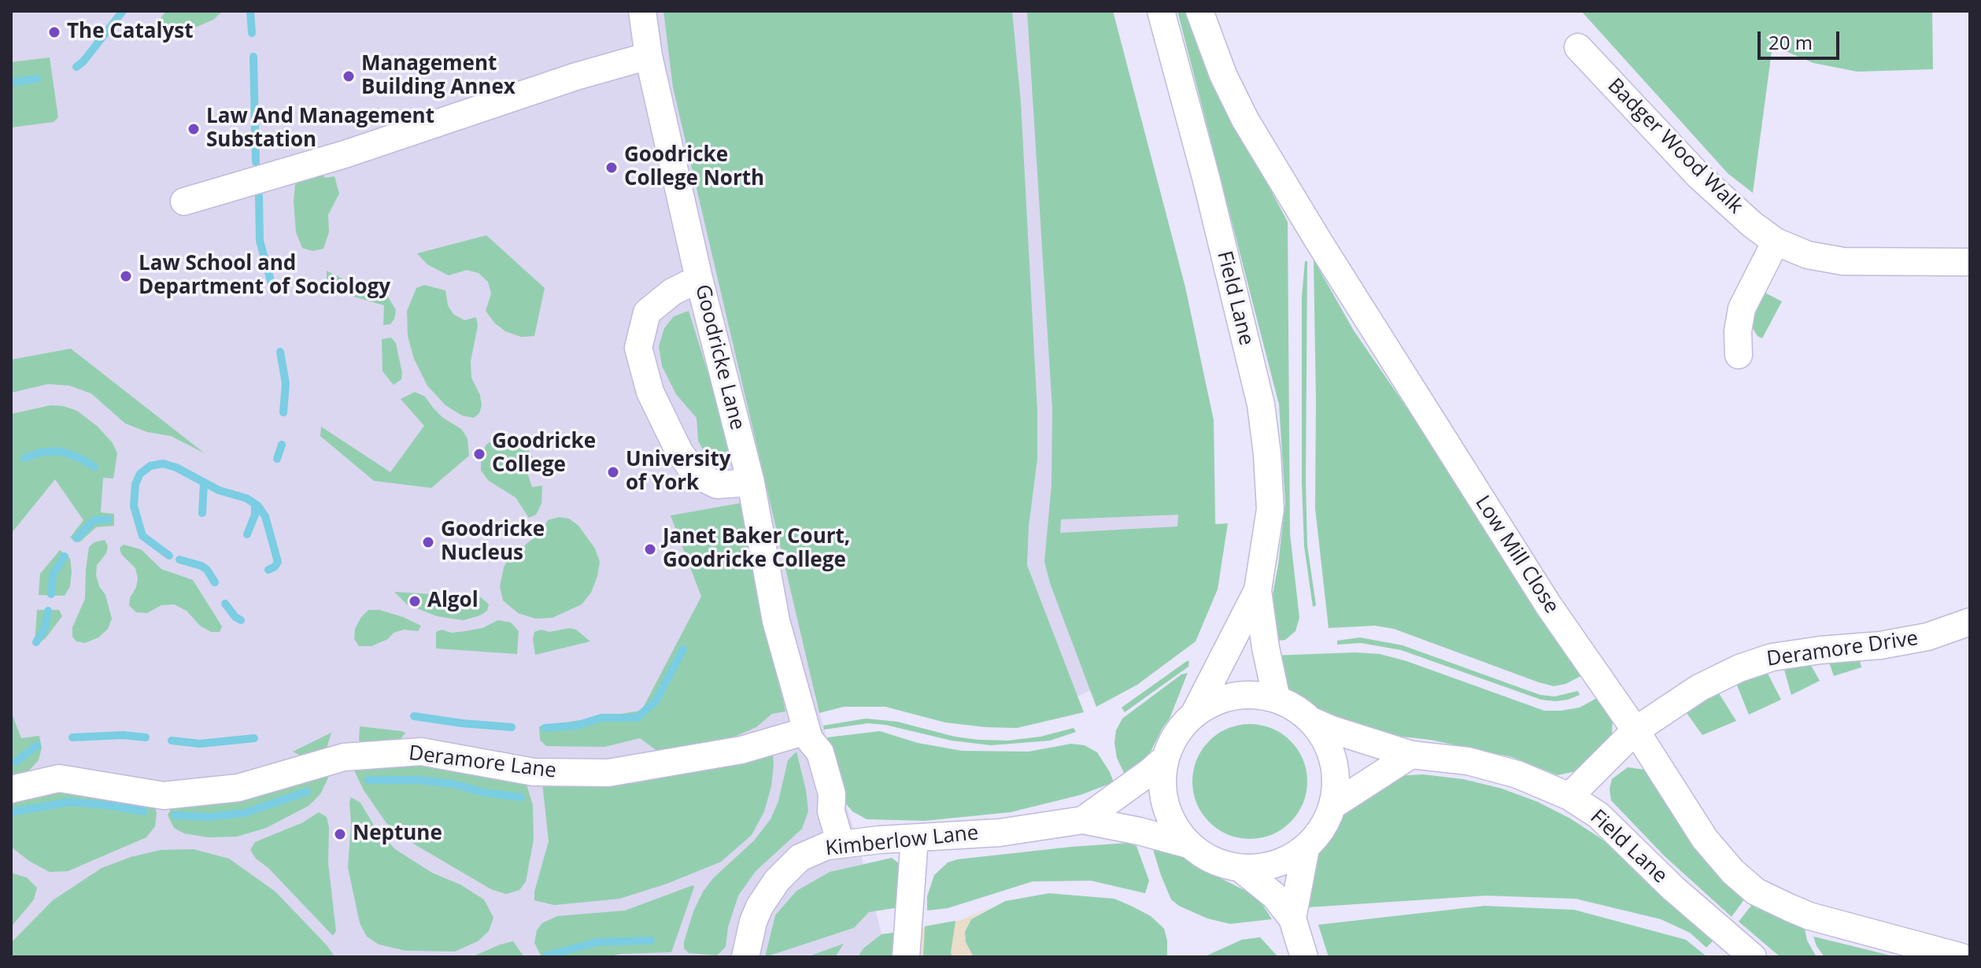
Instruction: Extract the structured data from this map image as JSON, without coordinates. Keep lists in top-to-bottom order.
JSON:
{
  "streets": {
    "street": [
      "Badger Wood Walk",
      "Field Lane",
      "Goodricke Lane",
      "Low Mill Close",
      "Deramore Drive",
      "Deramore Lane",
      "Kimberlow Lane"
    ]
  },
  "crossings": [
    ["Field Lane", "Deramore Drive"],
    ["Field Lane", "Kimberlow Lane"],
    ["Goodricke Lane", "Deramore Lane"],
    ["Goodricke Lane", "Kimberlow Lane"],
    ["Low Mill Close", "Deramore Drive"]
  ],
  "places": [
    "The Catalyst",
    "Management Building Annex",
    "Law And Management Substation",
    "Goodricke College North",
    "Law School and Department of Sociology",
    "Goodricke College",
    "University of York",
    "Goodricke Nucleus",
    "Janet Baker Court, Goodricke College",
    "Algol",
    "Neptune"
  ],
  "scale_bar": "20 m"
}
